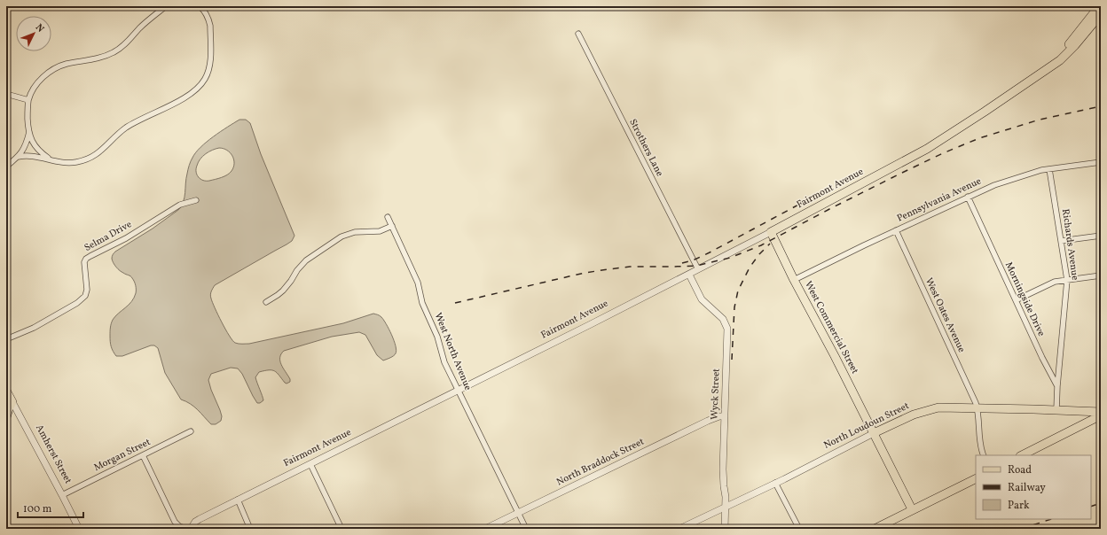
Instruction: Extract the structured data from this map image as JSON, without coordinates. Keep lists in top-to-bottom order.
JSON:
{
  "streets": {
    "main road": [
      "Fairmont Avenue",
      "West Commercial Street",
      "North Loudoun Street",
      "Amherst Street"
    ],
    "street": [
      "Strothers Lane",
      "Pennsylvania Avenue",
      "Selma Drive",
      "Richards Avenue",
      "Morningside Drive",
      "West Oates Avenue",
      "West North Avenue",
      "Wyck Street",
      "Morgan Street",
      "North Braddock Street"
    ]
  },
  "crossings": [
    ["Strothers Lane", "Fairmont Avenue"],
    ["Fairmont Avenue", "West Commercial Street"],
    ["Fairmont Avenue", "West North Avenue"],
    ["Fairmont Avenue", "Wyck Street"],
    ["Pennsylvania Avenue", "Richards Avenue"],
    ["Pennsylvania Avenue", "Morningside Drive"],
    ["Pennsylvania Avenue", "West Oates Avenue"],
    ["Pennsylvania Avenue", "West Commercial Street"],
    ["Richards Avenue", "Morningside Drive"],
    ["West Oates Avenue", "North Loudoun Street"],
    ["West Commercial Street", "North Loudoun Street"],
    ["West North Avenue", "North Braddock Street"],
    ["Wyck Street", "North Loudoun Street"],
    ["Wyck Street", "North Braddock Street"],
    ["Amherst Street", "Morgan Street"]
  ],
  "legend": ["Road", "Railway", "Park"],
  "scale_bar": "100 m",
  "north": "top right"
}
